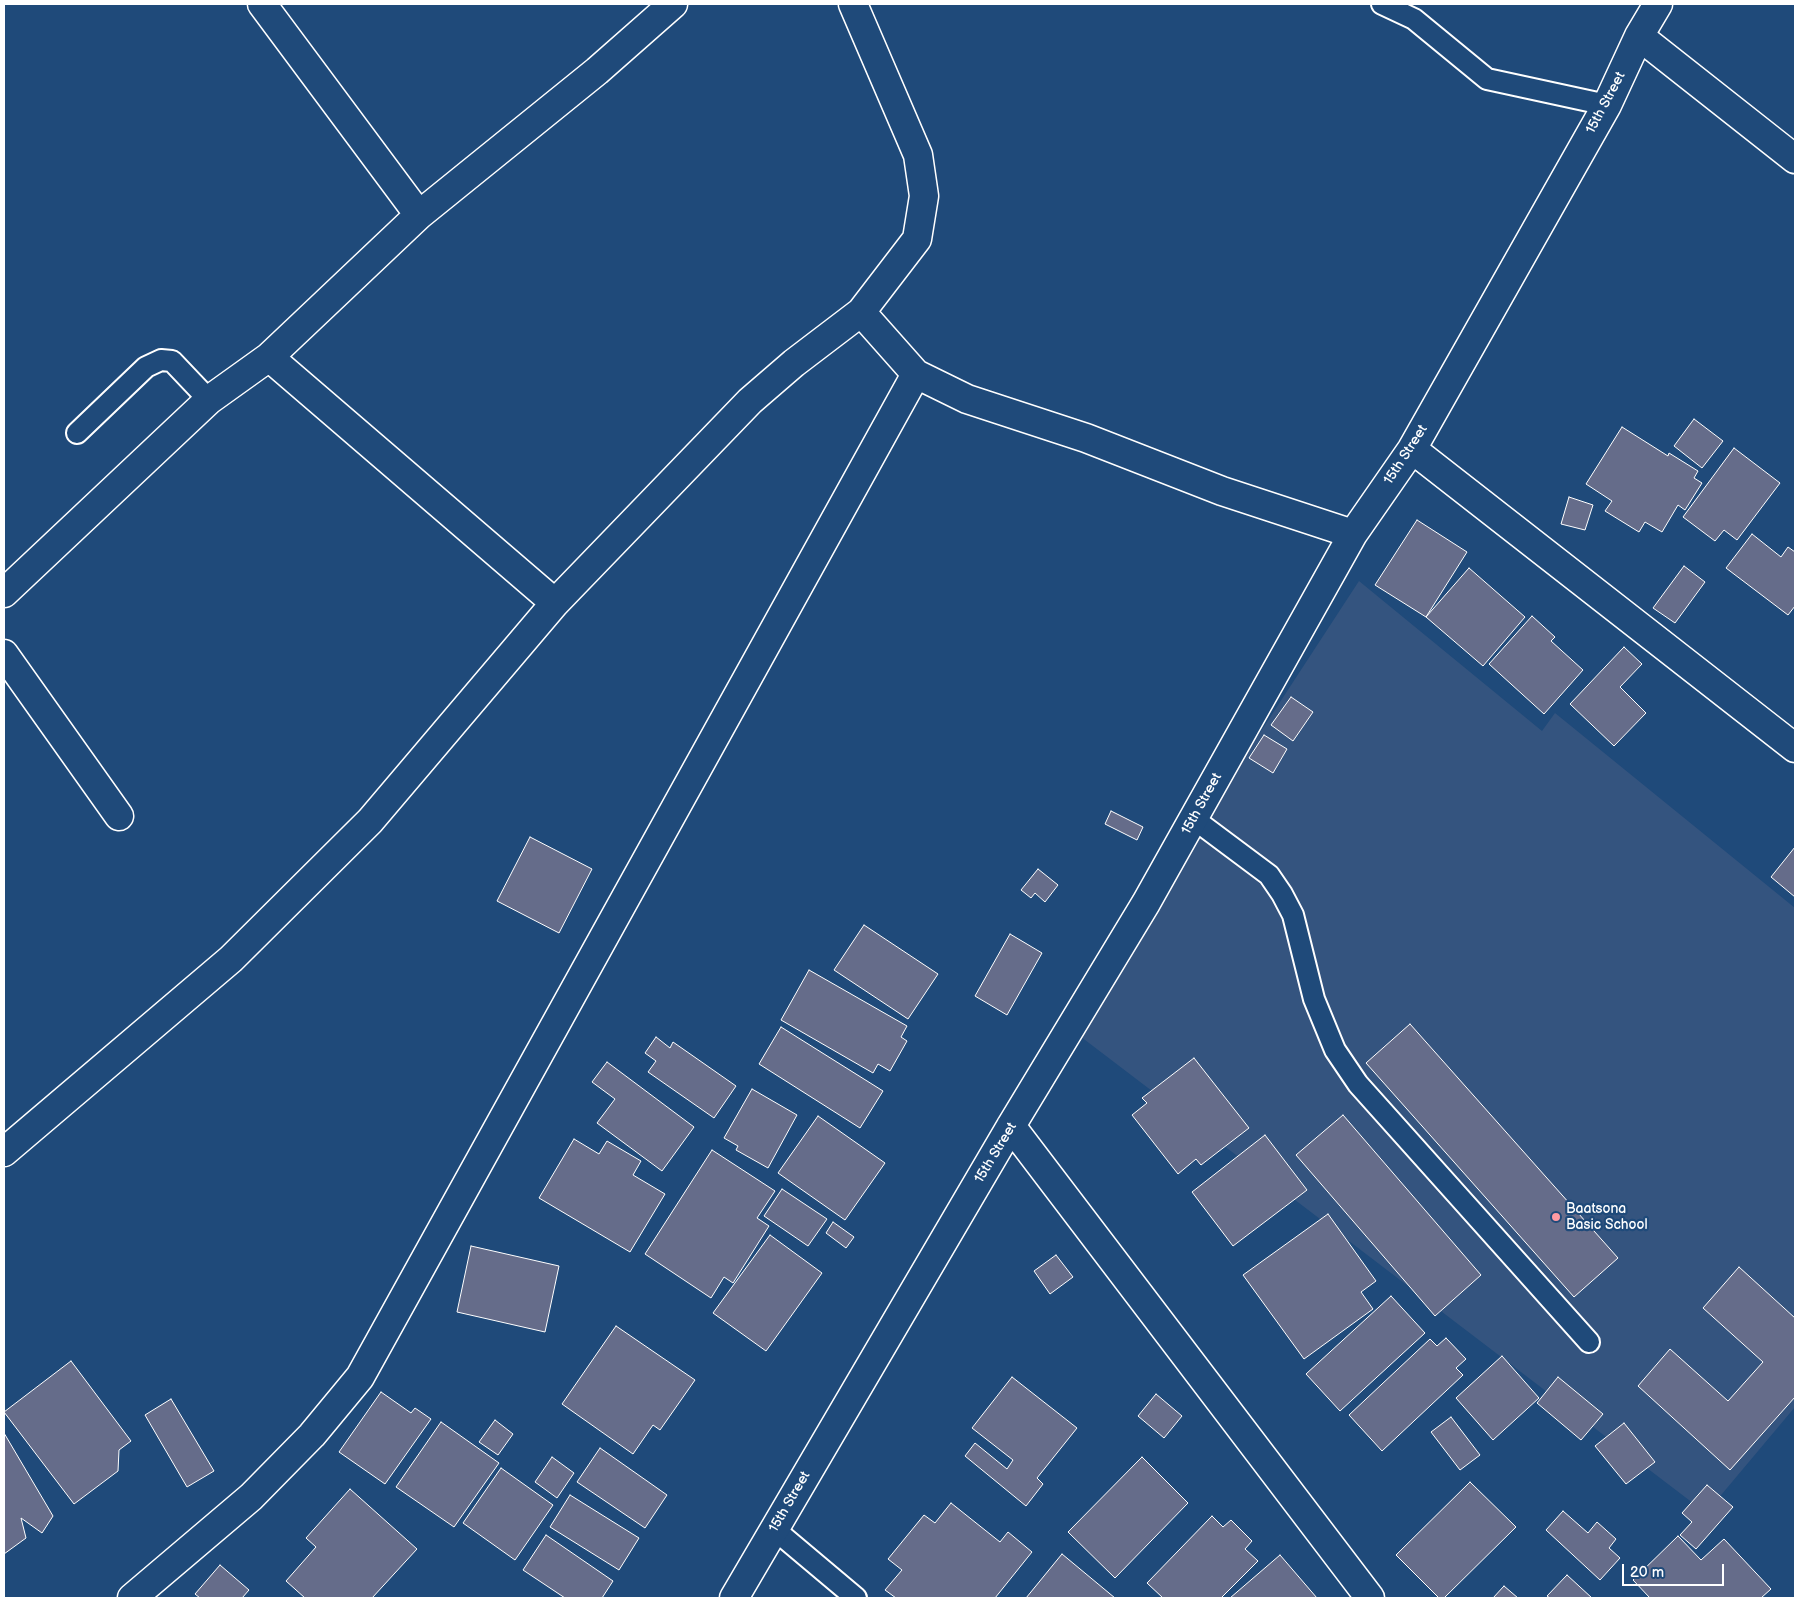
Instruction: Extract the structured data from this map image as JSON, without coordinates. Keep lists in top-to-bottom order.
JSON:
{
  "streets": {
    "street": ["15th Street"]
  },
  "places": ["Baatsona Basic School"],
  "scale_bar": "20 m"
}
